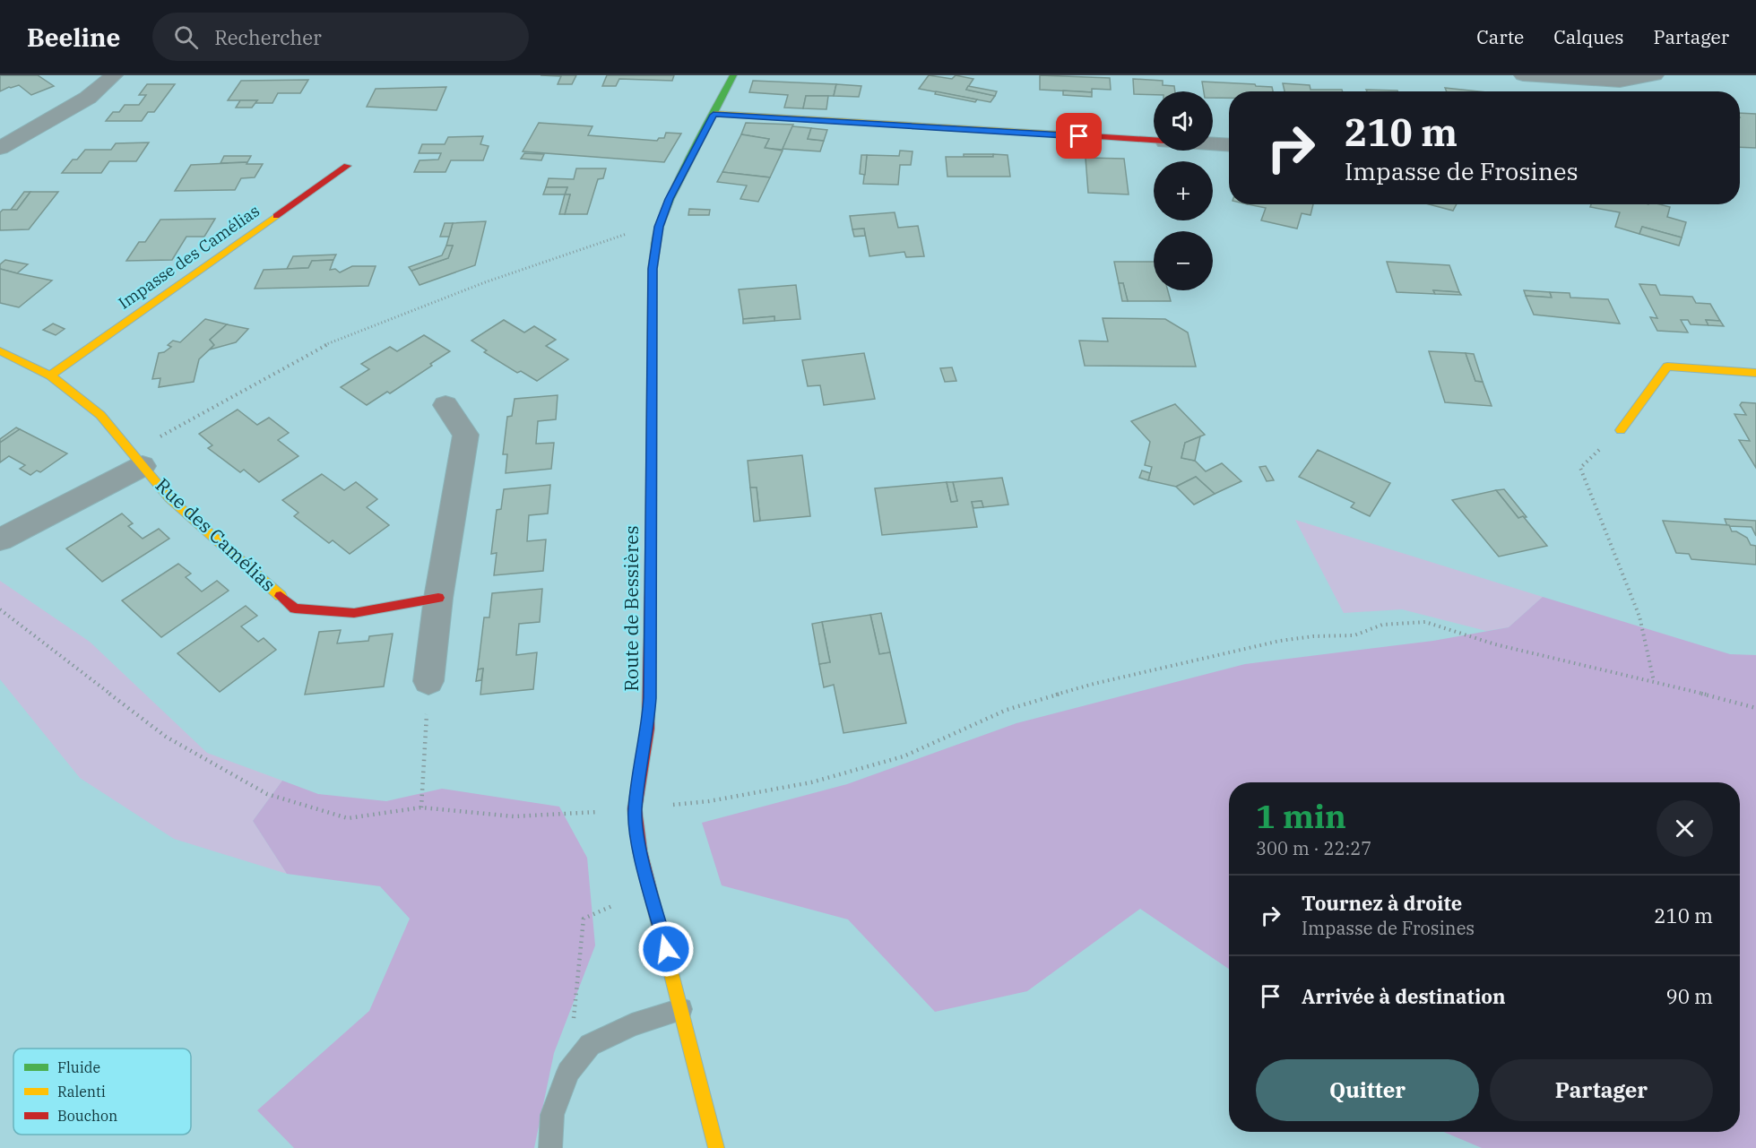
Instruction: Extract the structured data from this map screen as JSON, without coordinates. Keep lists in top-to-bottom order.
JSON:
{
  "streets": {
    "street": ["Impasse des Camélias", "Rue des Camélias", "Route de Bessières"]
  },
  "crossings": [
    ["Impasse des Camélias", "Rue des Camélias"]
  ],
  "legend": ["Fluide", "Ralenti", "Bouchon"],
  "page": {
    "header": "Beeline",
    "search": "Rechercher",
    "nav": ["Carte", "Calques", "Partager"],
    "map_buttons": ["+", "−"],
    "turn": ["210 m", "Impasse de Frosines"],
    "heading": ["1 min", "300 m · 22:27"],
    "list": [
      {
        "name": "Tournez à droite",
        "note": "Impasse de Frosines",
        "value": "210 m"
      },
      {
        "name": "Arrivée à destination",
        "value": "90 m"
      }
    ],
    "buttons": ["Quitter", "Partager"]
  }
}
